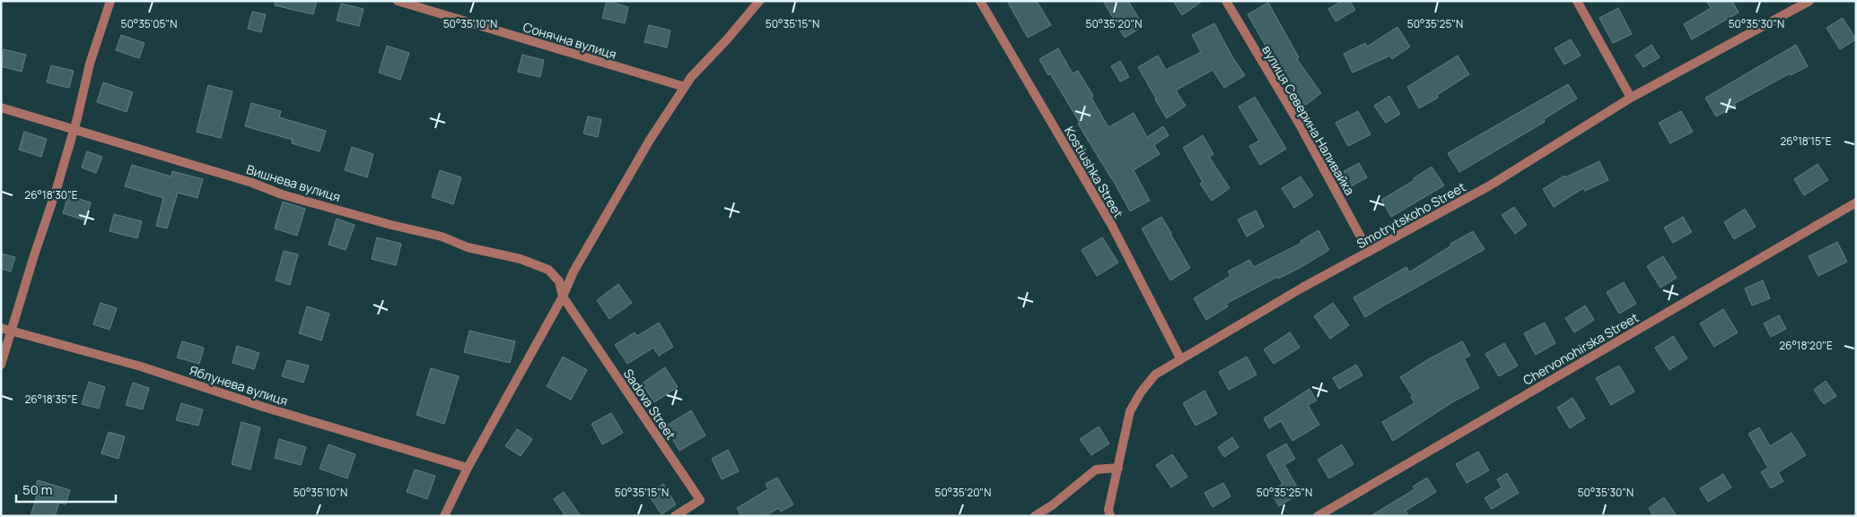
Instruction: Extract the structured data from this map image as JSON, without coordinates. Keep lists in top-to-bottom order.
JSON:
{
  "streets": {
    "street": [
      "Сонячна вулиця",
      "вулиця Северина Наливайка",
      "Kostiushka Street",
      "Вишнева вулиця",
      "Smotrytskoho Street",
      "Chervonohirska Street",
      "Яблунева вулиця",
      "Sadova Street"
    ]
  },
  "crossings": [
    ["вулиця Северина Наливайка", "Smotrytskoho Street"],
    ["Kostiushka Street", "Smotrytskoho Street"],
    ["Вишнева вулиця", "Sadova Street"]
  ],
  "scale_bar": "50 m",
  "coordinates": [
    "50°35'05\"N",
    "50°35'10\"N",
    "50°35'15\"N",
    "50°35'20\"N",
    "50°35'25\"N",
    "50°35'30\"N",
    "26°18'15\"E",
    "26°18'30\"E",
    "26°18'20\"E",
    "26°18'35\"E"
  ]
}
